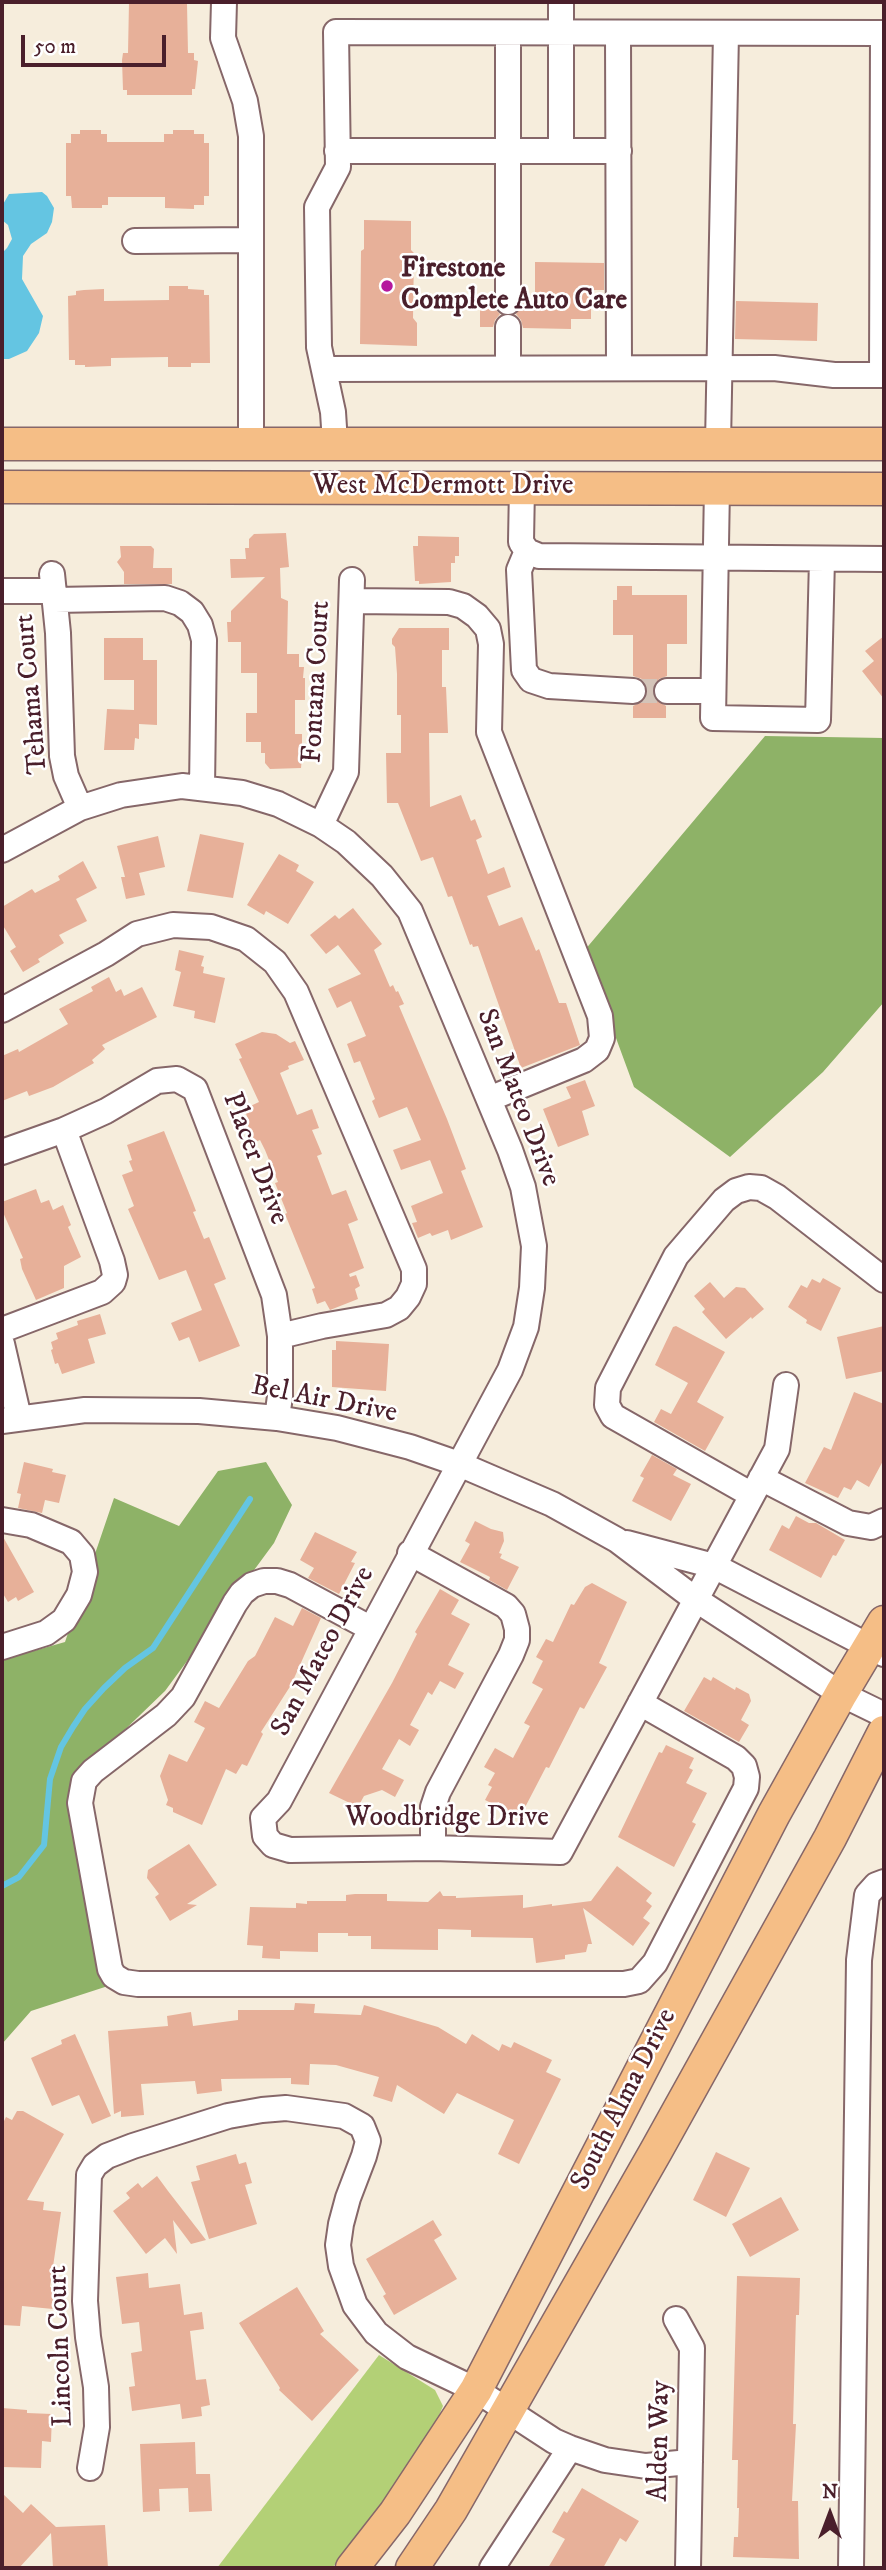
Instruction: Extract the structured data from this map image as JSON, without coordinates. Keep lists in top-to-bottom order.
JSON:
{
  "streets": {
    "main road": ["West McDermott Drive", "South Alma Drive"],
    "street": [
      "Fontana Court",
      "Tehama Court",
      "San Mateo Drive",
      "Placer Drive",
      "Bel Air Drive",
      "Woodbridge Drive",
      "Lincoln Court",
      "Alden Way"
    ]
  },
  "crossings": [
    ["Fontana Court", "San Mateo Drive"],
    ["Tehama Court", "San Mateo Drive"],
    ["San Mateo Drive", "Bel Air Drive"],
    ["San Mateo Drive", "Woodbridge Drive"],
    ["Placer Drive", "Bel Air Drive"],
    ["Bel Air Drive", "Woodbridge Drive"],
    ["Bel Air Drive", "South Alma Drive"],
    ["South Alma Drive", "Lincoln Court"],
    ["Lincoln Court", "Alden Way"]
  ],
  "places": ["Firestone Complete Auto Care"],
  "scale_bar": "50 m",
  "north": "top"
}
